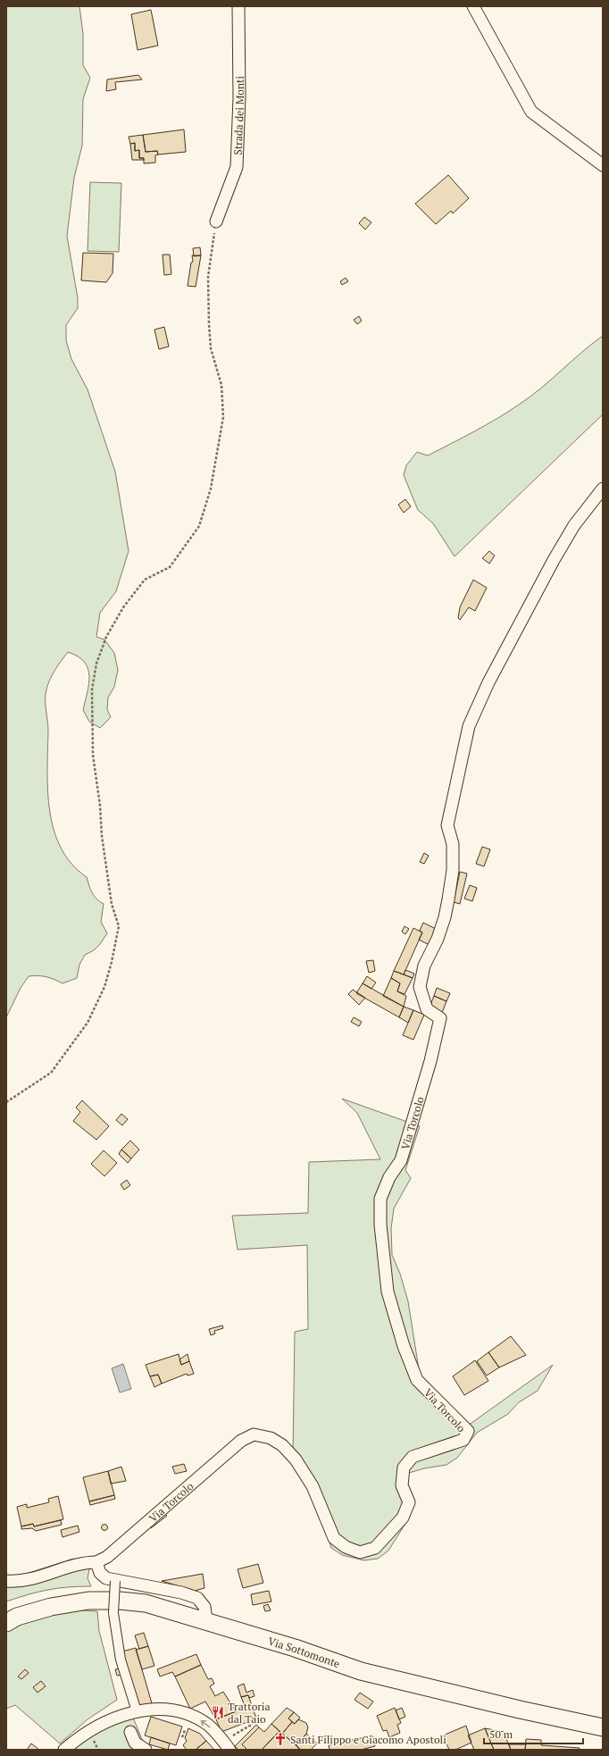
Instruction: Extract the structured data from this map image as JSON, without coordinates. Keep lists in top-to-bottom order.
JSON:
{
  "streets": {
    "main road": ["Via Sottomonte"],
    "street": ["Strada dei Monti", "Via Torcolo"]
  },
  "places": {
    "restaurant": ["Trattoria dal Taio"],
    "church": ["Santi Filippo e Giacomo Apostoli"]
  },
  "scale_bar": "50 m"
}
